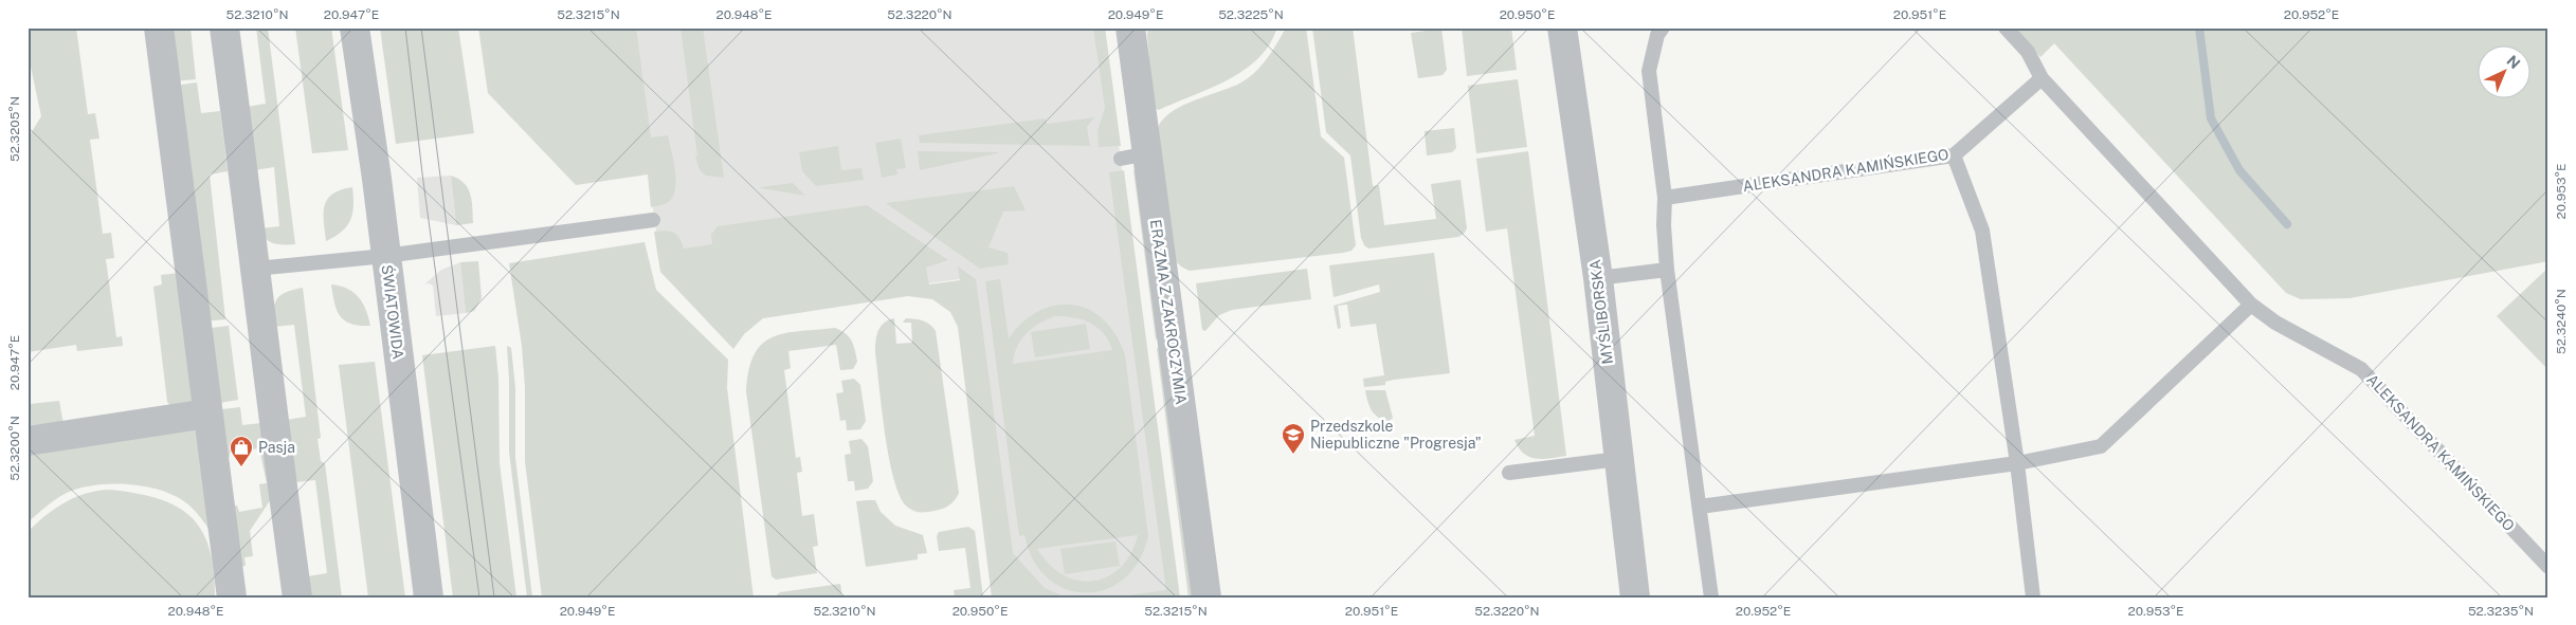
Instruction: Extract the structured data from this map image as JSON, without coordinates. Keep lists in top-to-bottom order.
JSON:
{
  "streets": {
    "street": ["ŚWIATOWIDA", "ERAZMA Z ZAKROCZYMIA", "MYŚLIBORSKA"],
    "lane": ["ALEKSANDRA KAMIŃSKIEGO"]
  },
  "places": {
    "school or university": ["Przedszkole Niepubliczne \"Progresja\""],
    "shop": ["Pasja"]
  },
  "north": "top right",
  "coordinates": [
    "52.3210°N",
    "20.947°E",
    "52.3215°N",
    "20.948°E",
    "52.3220°N",
    "20.949°E",
    "52.3225°N",
    "20.950°E",
    "20.951°E",
    "20.952°E",
    "52.3205°N",
    "20.953°E",
    "52.3240°N",
    "52.3200°N",
    "52.3235°N"
  ]
}
